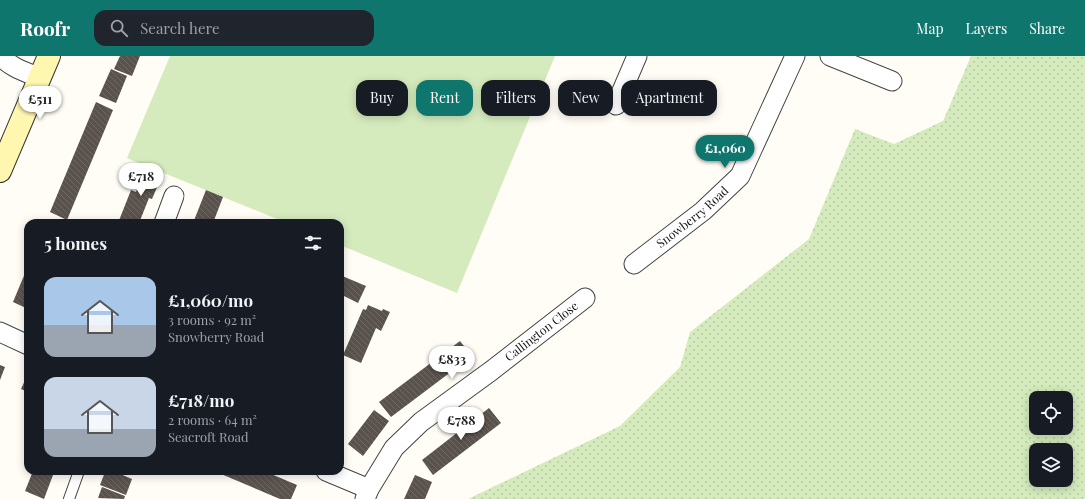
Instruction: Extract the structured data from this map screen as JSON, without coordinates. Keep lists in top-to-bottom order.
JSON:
{
  "streets": {
    "street": ["Snowberry Road", "Callington Close"]
  },
  "page": {
    "header": "Roofr",
    "search": "Search here",
    "nav": ["Map", "Layers", "Share"],
    "chip": [
      "Buy",
      "Rent",
      "Filters",
      "New",
      "Apartment"
    ],
    "price": [
      "£511",
      "£1,060",
      "£718",
      "£833",
      "£788"
    ],
    "heading": "5 homes",
    "list": [
      {
        "name": "£1,060/mo",
        "note": "3 rooms · 92 m² · Snowberry Road"
      },
      {
        "name": "£718/mo",
        "note": "2 rooms · 64 m² · Seacroft Road"
      }
    ]
  }
}
